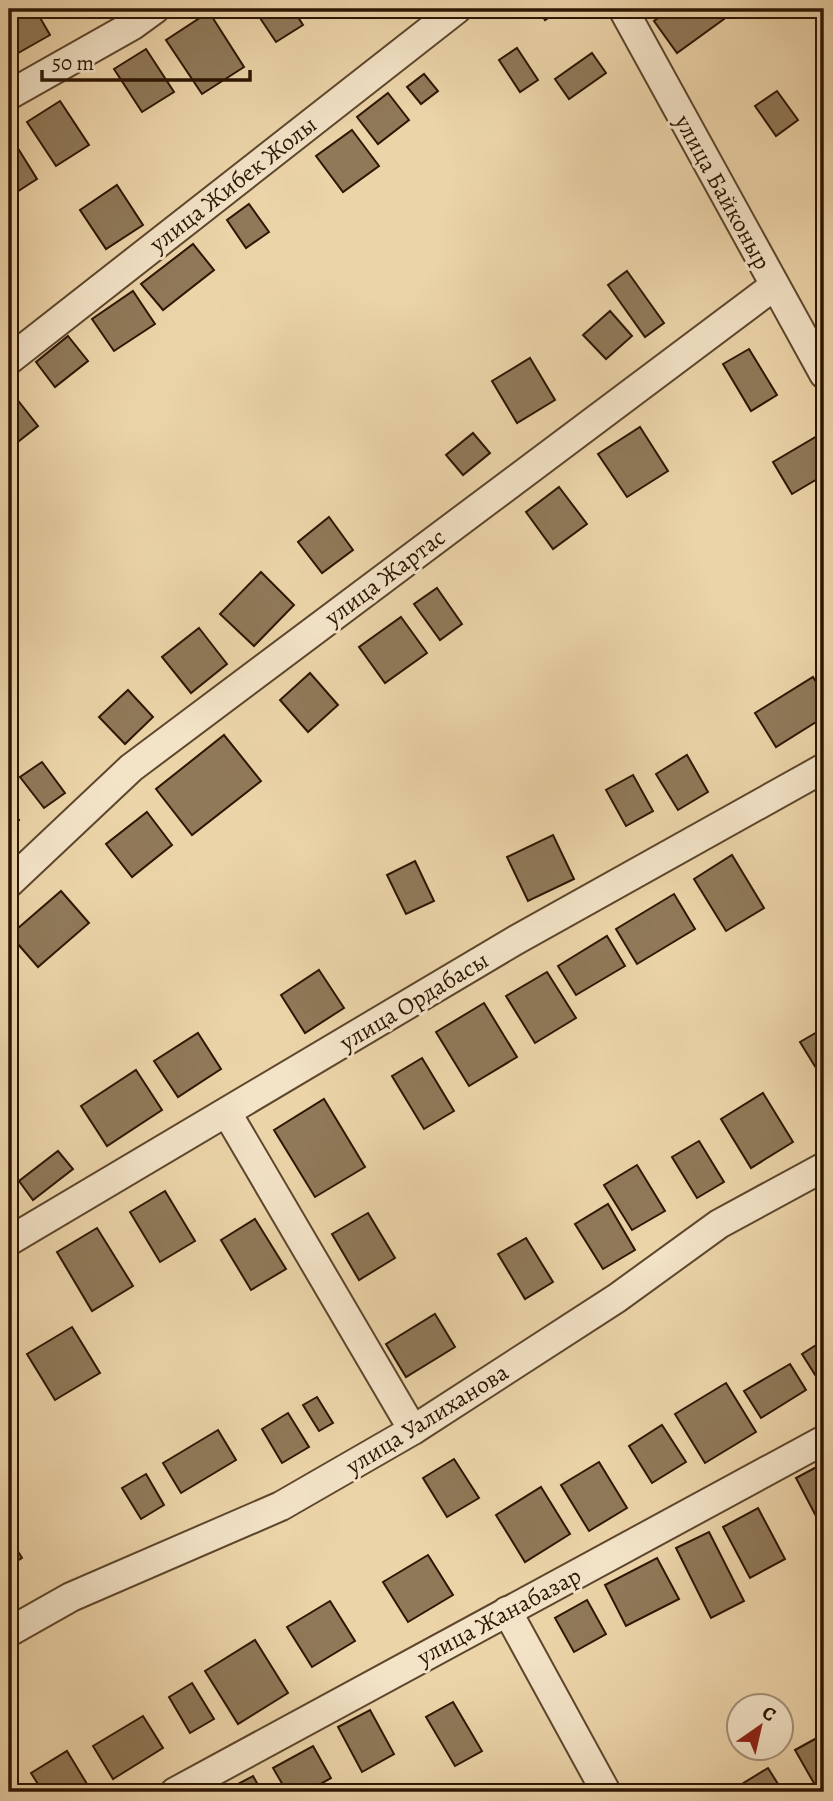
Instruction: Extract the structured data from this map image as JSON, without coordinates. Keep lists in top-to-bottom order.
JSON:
{
  "streets": {
    "street": [
      "улица Жибек Жолы",
      "улица Байконыр",
      "улица Жартас",
      "улица Ордабасы",
      "улица Уалиханова",
      "улица Жанабазар"
    ]
  },
  "crossings": [
    ["улица Байконыр", "улица Жартас"]
  ],
  "scale_bar": "50 m",
  "north": "top right"
}
